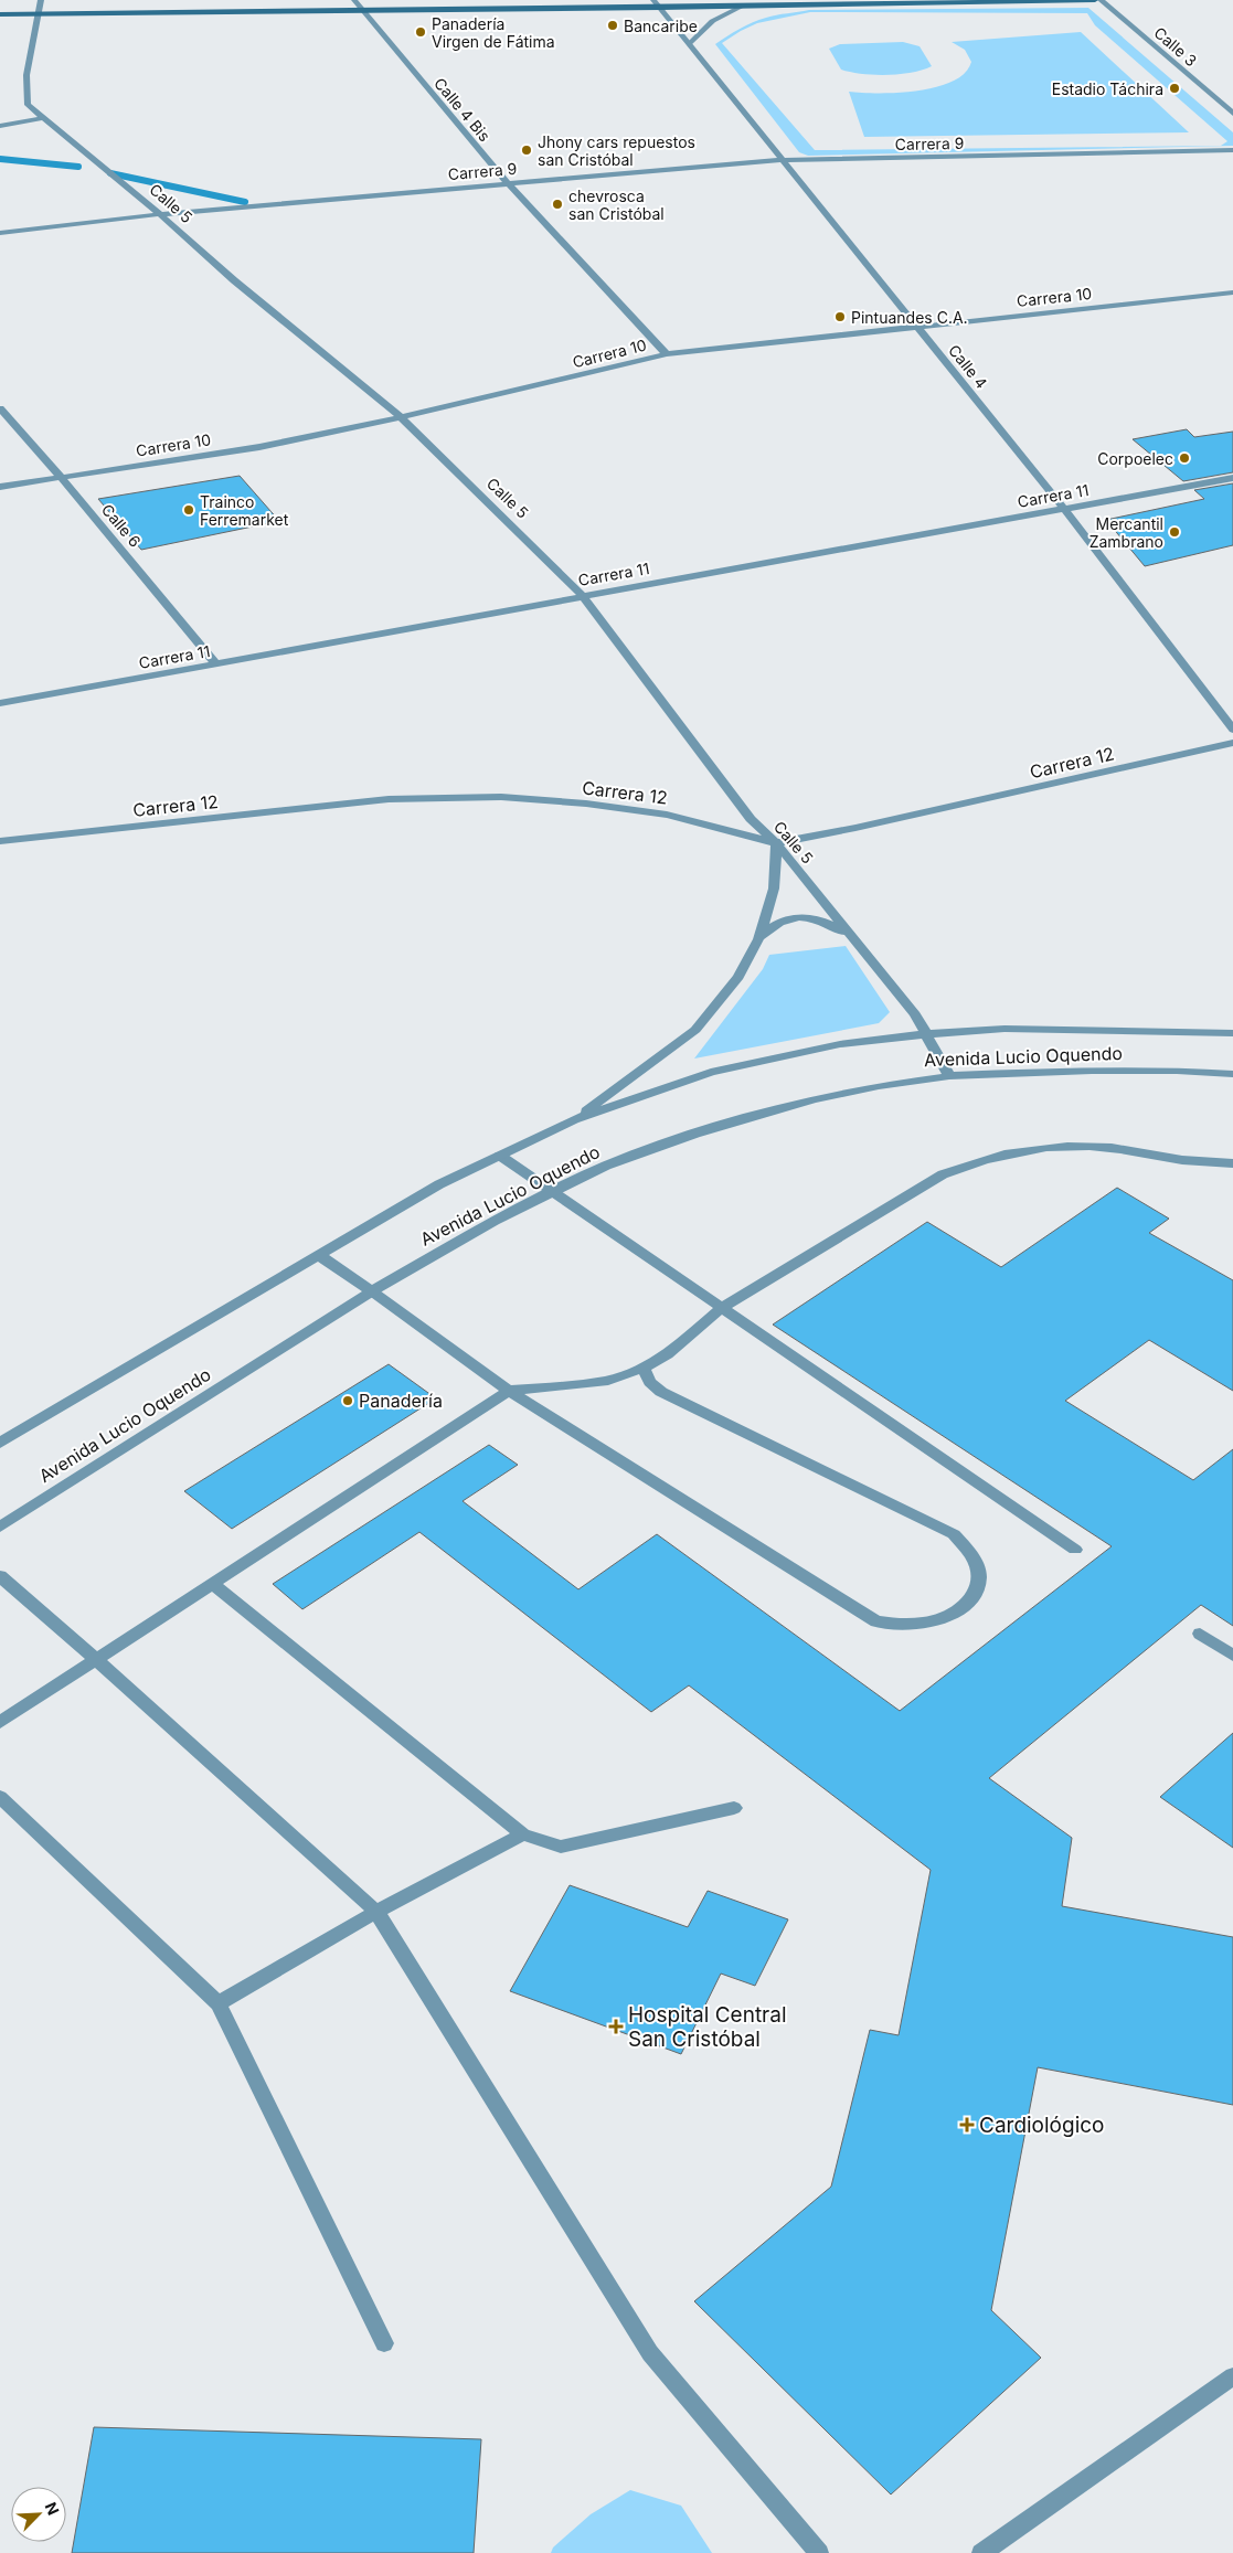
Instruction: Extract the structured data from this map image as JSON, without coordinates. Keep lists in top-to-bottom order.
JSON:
{
  "streets": {
    "street": [
      "Calle 3",
      "Calle 4 Bis",
      "Carrera 9",
      "Calle 5",
      "Carrera 10",
      "Calle 4",
      "Carrera 11",
      "Calle 6",
      "Carrera 12",
      "Avenida Lucio Oquendo"
    ]
  },
  "crossings": [
    ["Calle 4 Bis", "Carrera 9"],
    ["Calle 4 Bis", "Carrera 10"],
    ["Carrera 9", "Calle 5"],
    ["Carrera 9", "Calle 4"],
    ["Calle 5", "Carrera 10"],
    ["Calle 5", "Carrera 11"],
    ["Calle 5", "Carrera 12"],
    ["Calle 5", "Avenida Lucio Oquendo"],
    ["Carrera 10", "Calle 4"],
    ["Carrera 10", "Calle 6"],
    ["Calle 4", "Carrera 11"],
    ["Carrera 11", "Calle 6"]
  ],
  "places": {
    "other": [
      "Bancaribe",
      "Panadería Virgen de Fátima",
      "Estadio Táchira",
      "Jhony cars repuestos san Cristóbal",
      "chevrosca san Cristóbal",
      "Pintuandes C.A.",
      "Corpoelec",
      "Trainco Ferremarket",
      "Mercantil Zambrano",
      "Panadería"
    ],
    "health": ["Hospital Central San Cristóbal", "Cardiológico"]
  },
  "north": "top right"
}
